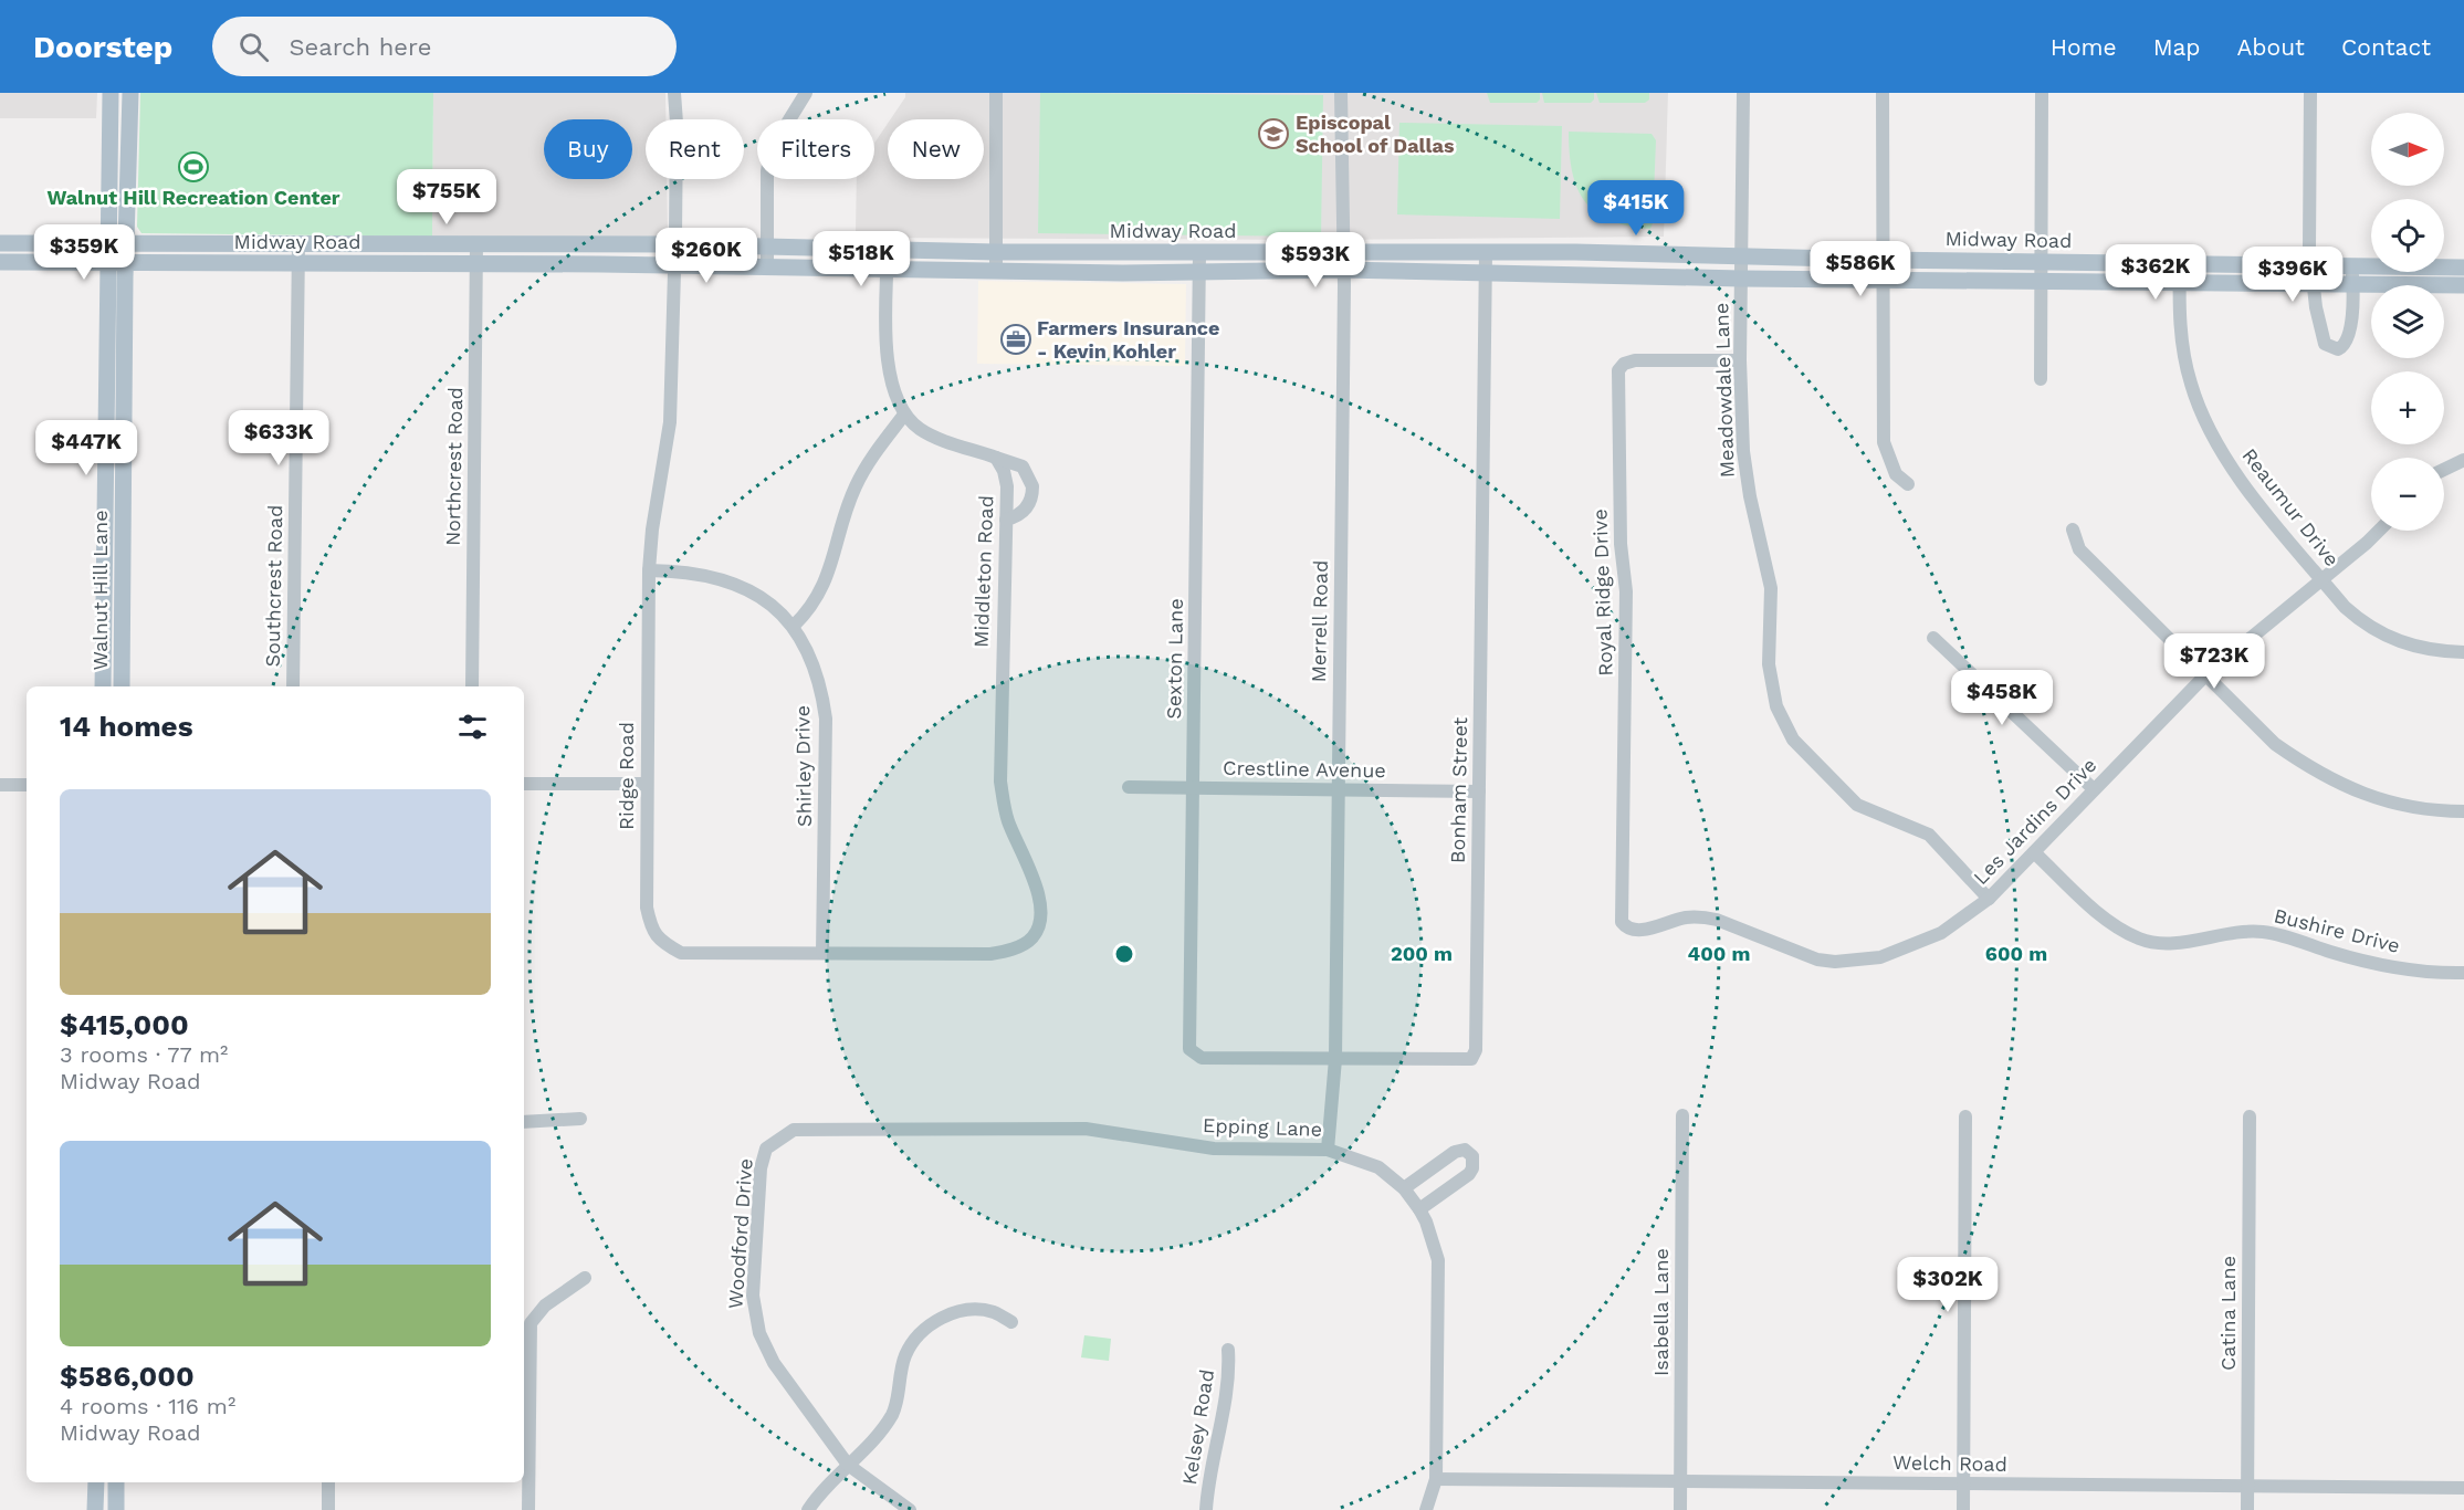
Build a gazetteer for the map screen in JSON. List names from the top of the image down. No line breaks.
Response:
{"streets":{"main road":["Midway Road","Walnut Hill Lane"],"street":["Meadowdale Lane","Northcrest Road","Reaumur Drive","Middleton Road","Southcrest Road","Royal Ridge Drive","Merrell Road","Sexton Lane","Shirley Drive","Crestline Avenue","Ridge Road","Bonham Street","Les Jardins Drive","Bushire Drive","Epping Lane","Woodford Drive","Isabella Lane","Catina Lane","Kelsey Road","Welch Road"]},"crossings":[["Midway Road","Meadowdale Lane"],["Midway Road","Northcrest Road"],["Midway Road","Reaumur Drive"],["Midway Road","Southcrest Road"],["Midway Road","Walnut Hill Lane"],["Midway Road","Merrell Road"],["Midway Road","Sexton Lane"],["Midway Road","Ridge Road"],["Midway Road","Bonham Street"],["Meadowdale Lane","Royal Ridge Drive"],["Meadowdale Lane","Les Jardins Drive"],["Reaumur Drive","Les Jardins Drive"],["Middleton Road","Ridge Road"],["Royal Ridge Drive","Les Jardins Drive"],["Merrell Road","Crestline Avenue"],["Merrell Road","Bonham Street"],["Merrell Road","Epping Lane"],["Sexton Lane","Crestline Avenue"],["Sexton Lane","Bonham Street"],["Shirley Drive","Ridge Road"],["Crestline Avenue","Bonham Street"],["Les Jardins Drive","Bushire Drive"],["Epping Lane","Woodford Drive"],["Epping Lane","Welch Road"],["Isabella Lane","Welch Road"],["Catina Lane","Welch Road"]],"places":{"school or university":["Episcopal School of Dallas"],"sports":["Walnut Hill Recreation Center"],"office":["Farmers Insurance - Kevin Kohler"]},"north":"right","page":{"header":"Doorstep","search":"Search here","nav":["Home","Map","About","Contact"],"map_buttons":["+","−"],"chip":["Buy","Rent","Filters","New"],"price":["$755K","$415K","$359K","$260K","$518K","$593K","$586K","$362K","$396K","$633K","$447K","$723K","$458K","$302K"],"heading":"14 homes","list":[{"name":"$415,000","note":"3 rooms · 77 m² · Midway Road"},{"name":"$586,000","note":"4 rooms · 116 m² · Midway Road"}]},"rings":["200 m","400 m","600 m"]}
